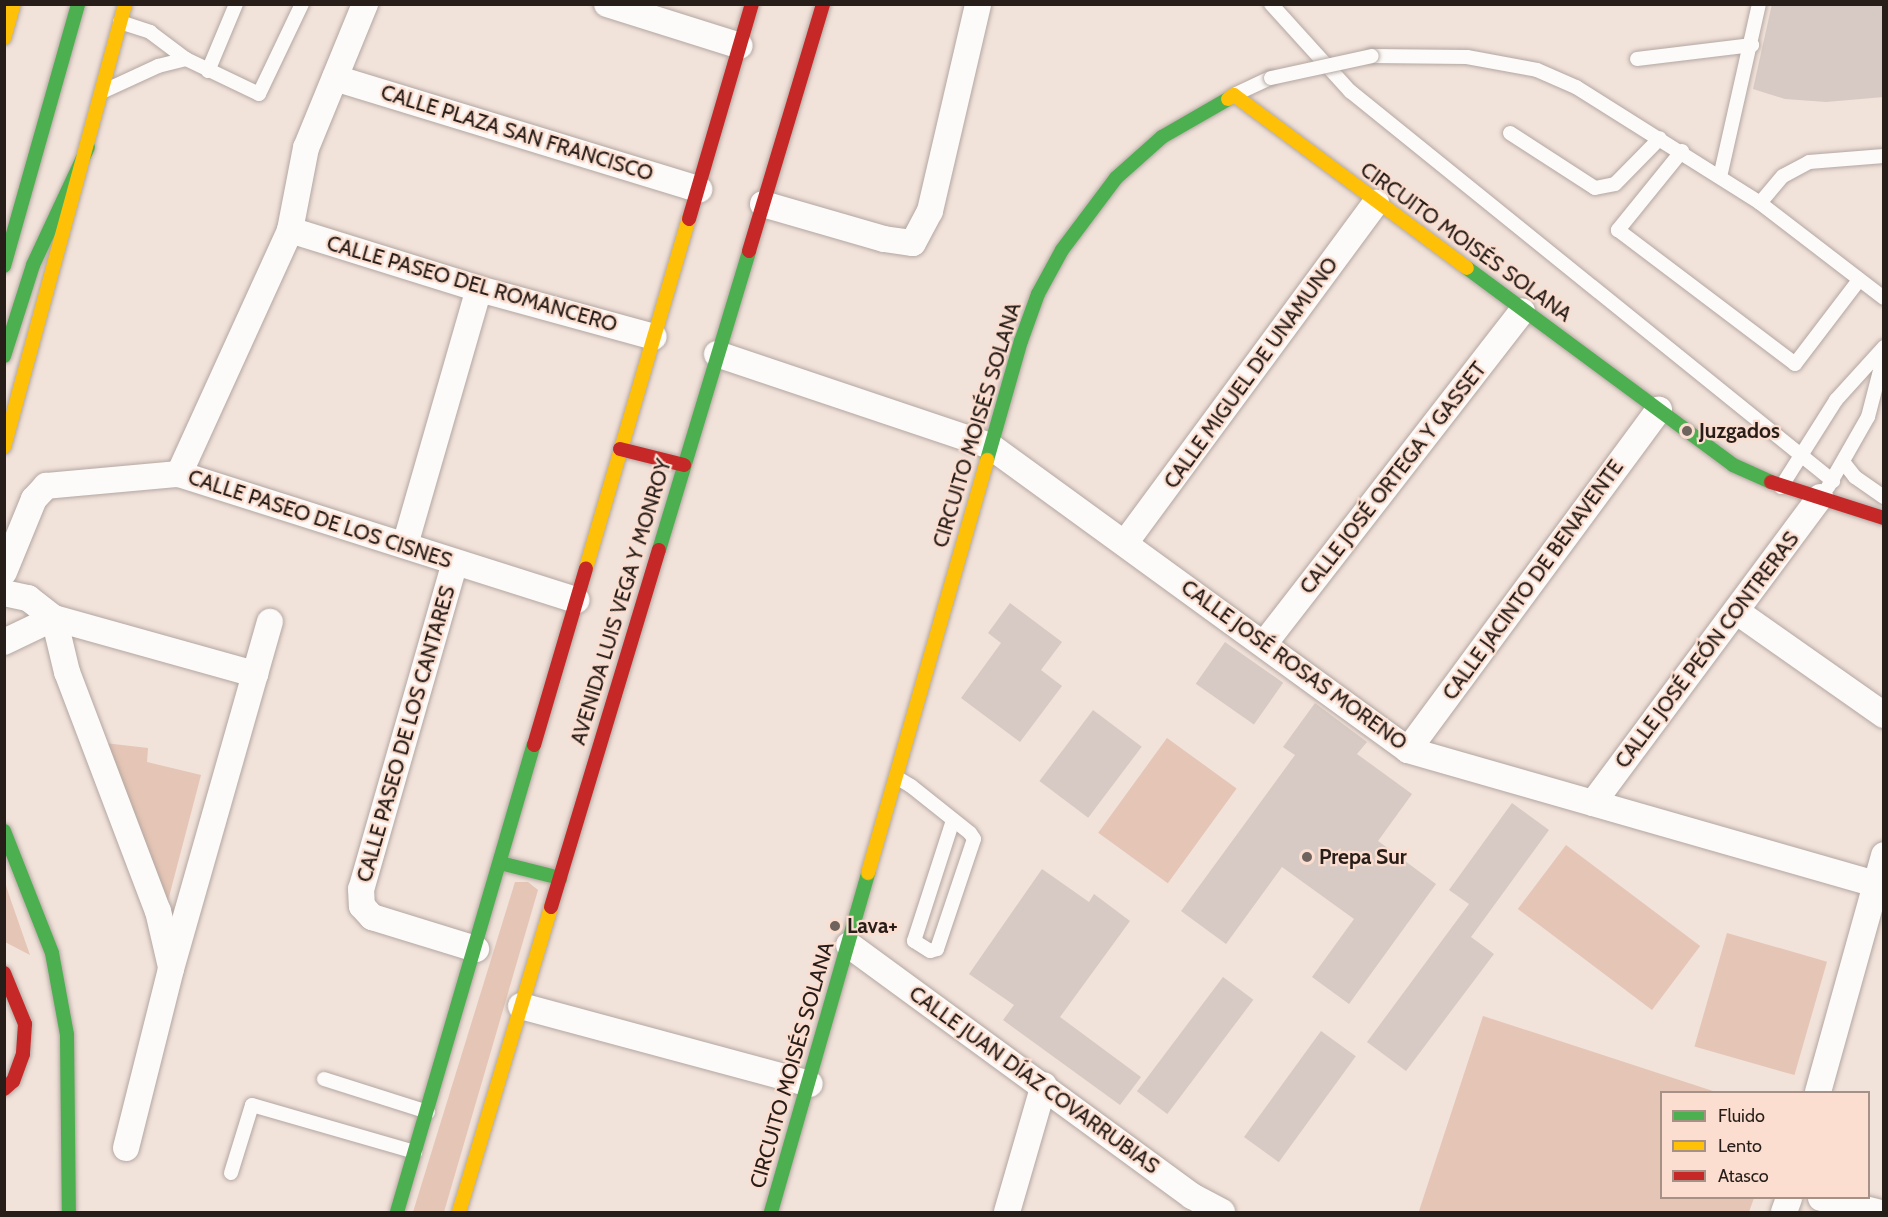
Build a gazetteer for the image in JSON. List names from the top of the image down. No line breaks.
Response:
{"streets":{"main road":["CIRCUITO MOISÉS SOLANA","AVENIDA LUIS VEGA Y MONROY"],"street":["CALLE PLAZA SAN FRANCISCO","CALLE PASEO DEL ROMANCERO","CALLE MIGUEL DE UNAMUNO","CALLE JOSÉ ORTEGA Y GASSET","CALLE PASEO DE LOS CISNES","CALLE JACINTO DE BENAVENTE","CALLE JOSÉ PEÓN CONTRERAS","CALLE JOSÉ ROSAS MORENO","CALLE PASEO DE LOS CANTARES","CALLE JUAN DÍAZ COVARRUBIAS"]},"crossings":[["CALLE PLAZA SAN FRANCISCO","AVENIDA LUIS VEGA Y MONROY"],["CIRCUITO MOISÉS SOLANA","CALLE MIGUEL DE UNAMUNO"],["CIRCUITO MOISÉS SOLANA","CALLE JOSÉ ORTEGA Y GASSET"],["CIRCUITO MOISÉS SOLANA","CALLE JACINTO DE BENAVENTE"],["CIRCUITO MOISÉS SOLANA","CALLE JOSÉ PEÓN CONTRERAS"],["CIRCUITO MOISÉS SOLANA","CALLE JOSÉ ROSAS MORENO"],["CIRCUITO MOISÉS SOLANA","CALLE JUAN DÍAZ COVARRUBIAS"],["CALLE PASEO DEL ROMANCERO","AVENIDA LUIS VEGA Y MONROY"],["CALLE MIGUEL DE UNAMUNO","CALLE JOSÉ ROSAS MORENO"],["CALLE JOSÉ ORTEGA Y GASSET","CALLE JOSÉ ROSAS MORENO"],["CALLE PASEO DE LOS CISNES","AVENIDA LUIS VEGA Y MONROY"],["CALLE PASEO DE LOS CISNES","CALLE PASEO DE LOS CANTARES"],["CALLE JACINTO DE BENAVENTE","CALLE JOSÉ ROSAS MORENO"],["AVENIDA LUIS VEGA Y MONROY","CALLE JOSÉ ROSAS MORENO"],["AVENIDA LUIS VEGA Y MONROY","CALLE PASEO DE LOS CANTARES"],["CALLE JOSÉ PEÓN CONTRERAS","CALLE JOSÉ ROSAS MORENO"]],"places":["Juzgados","Prepa Sur","Lava+"],"legend":["Fluido","Lento","Atasco"]}
